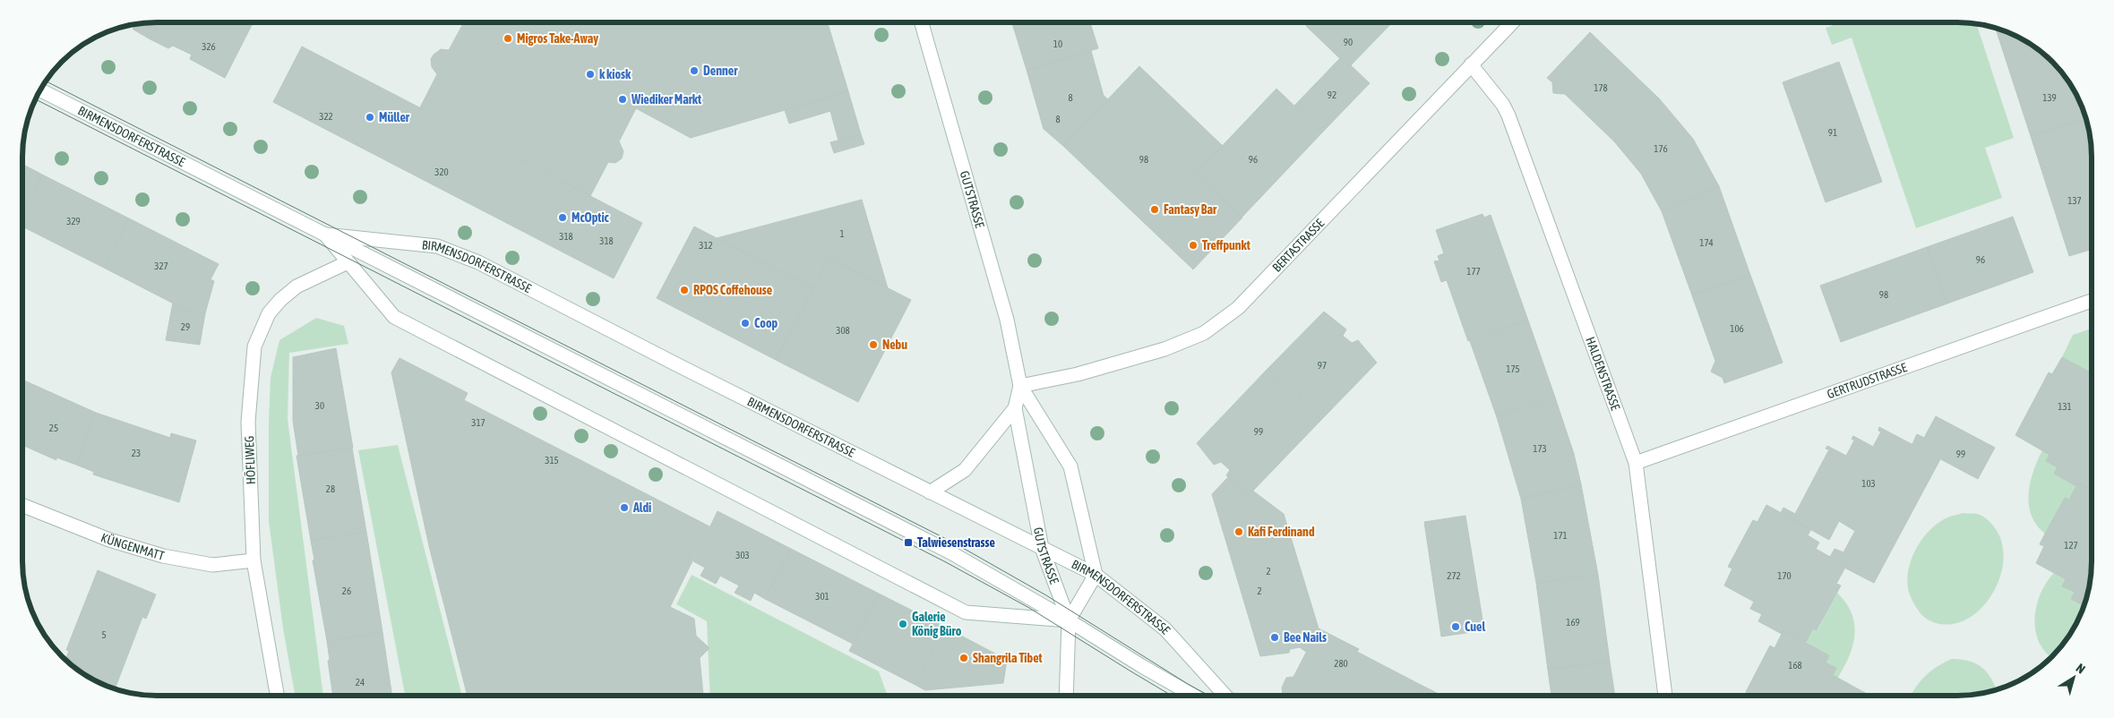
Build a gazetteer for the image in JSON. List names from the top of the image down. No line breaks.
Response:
{"streets":{"main road":["BIRMENSDORFERSTRASSE","GUTSTRASSE","BERTASTRASSE","HALDENSTRASSE","GERTRUDSTRASSE","HÖFLIWEG","KÜNGENMATT"]},"crossings":[["BIRMENSDORFERSTRASSE","GUTSTRASSE"],["BIRMENSDORFERSTRASSE","HÖFLIWEG"],["GUTSTRASSE","BERTASTRASSE"],["BERTASTRASSE","HALDENSTRASSE"],["HALDENSTRASSE","GERTRUDSTRASSE"],["HÖFLIWEG","KÜNGENMATT"]],"places":{"other":["Migros Take-Away","Denner","k kiosk","Wiediker Markt","Müller","Fantasy Bar","McOptic","Treffpunkt","RPOS Coffehouse","Coop","Nebu","Aldi","Kafi Ferdinand","Galerie König Büro","Cuel","Bee Nails","Shangrila Tibet"],"transit":["Talwiesenstrasse"]},"house_numbers":["90","10","326","178","92","8","139","322","8","91","176","98","96","320","137","329","1","318","318","174","312","96","327","177","98","29","106","308","97","175","30","131","317","25","99","173","23","99","315","103","28","171","127","303","2","272","170","26","2","301","169","5","280","168","24"],"north":"top right"}
